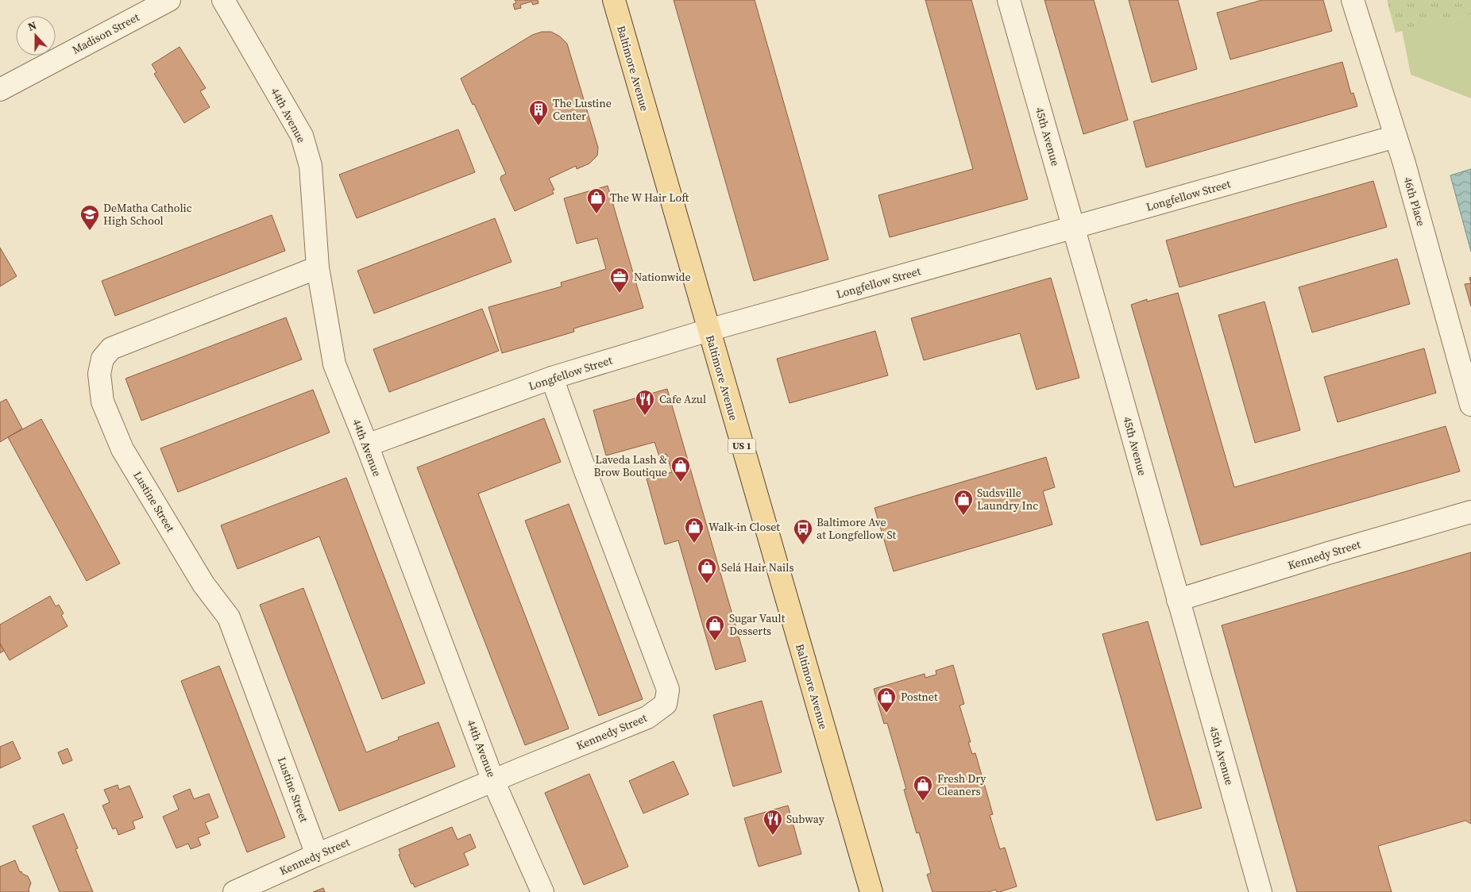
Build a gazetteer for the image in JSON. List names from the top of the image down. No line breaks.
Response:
{"streets":{"main road":["Baltimore Avenue","US 1"],"street":["Madison Street","44th Avenue","45th Avenue","Longfellow Street","46th Place","Lustine Street","Kennedy Street"]},"crossings":[["Baltimore Avenue","Longfellow Street"],["44th Avenue","Longfellow Street"],["44th Avenue","Lustine Street"],["44th Avenue","Kennedy Street"],["45th Avenue","Longfellow Street"],["45th Avenue","Kennedy Street"],["Longfellow Street","46th Place"],["Longfellow Street","Kennedy Street"],["Lustine Street","Kennedy Street"]],"places":{"building":["The Lustine Center"],"shop":["The W Hair Loft","Laveda Lash & Brow Boutique","Sudsville Laundry Inc","Walk-in Closet","Selá Hair Nails","Sugar Vault Desserts","Postnet","Fresh Dry Cleaners"],"school or university":["DeMatha Catholic High School"],"office":["Nationwide"],"restaurant":["Cafe Azul","Subway"],"bus stop":["Baltimore Ave at Longfellow St"]},"north":"top"}
